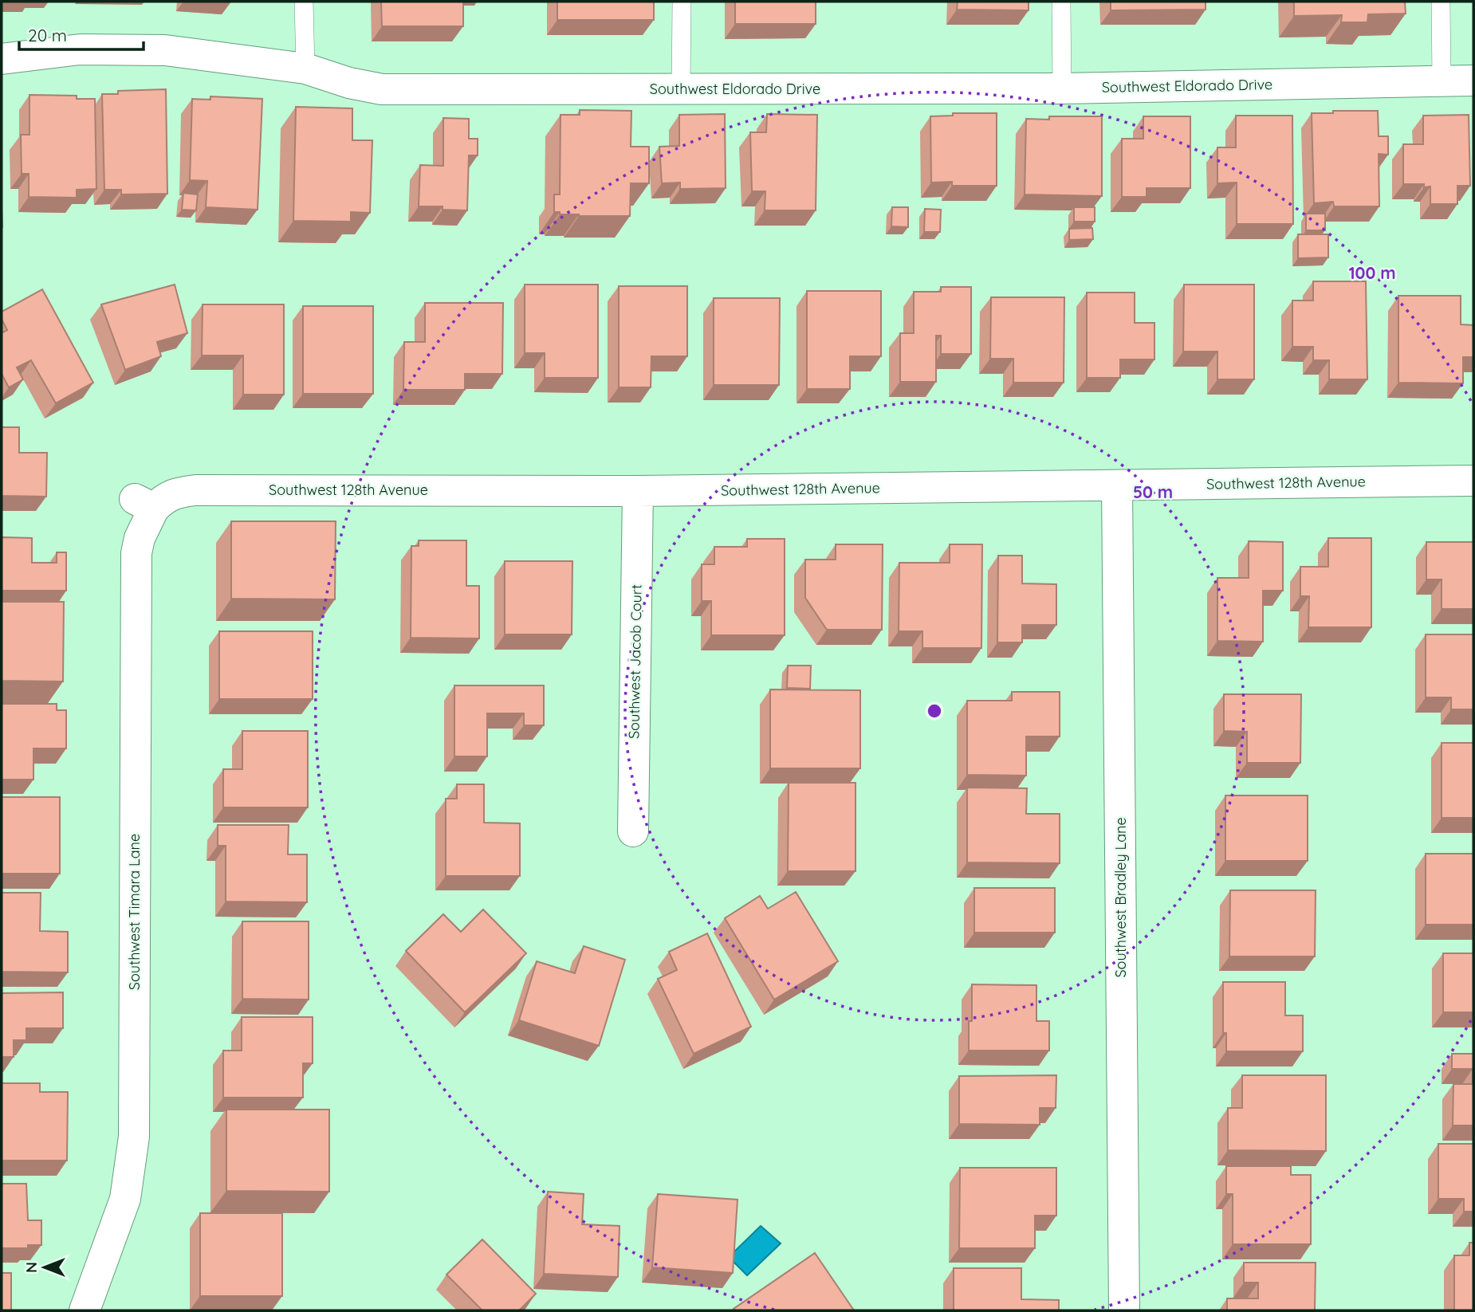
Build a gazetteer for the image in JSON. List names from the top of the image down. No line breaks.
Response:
{"streets":{"street":["Southwest Eldorado Drive","Southwest 128th Avenue","Southwest Jacob Court","Southwest Bradley Lane","Southwest Timara Lane"]},"crossings":[["Southwest 128th Avenue","Southwest Jacob Court"],["Southwest 128th Avenue","Southwest Bradley Lane"],["Southwest 128th Avenue","Southwest Timara Lane"]],"scale_bar":"20 m","north":"left","rings":["100 m","50 m"]}
